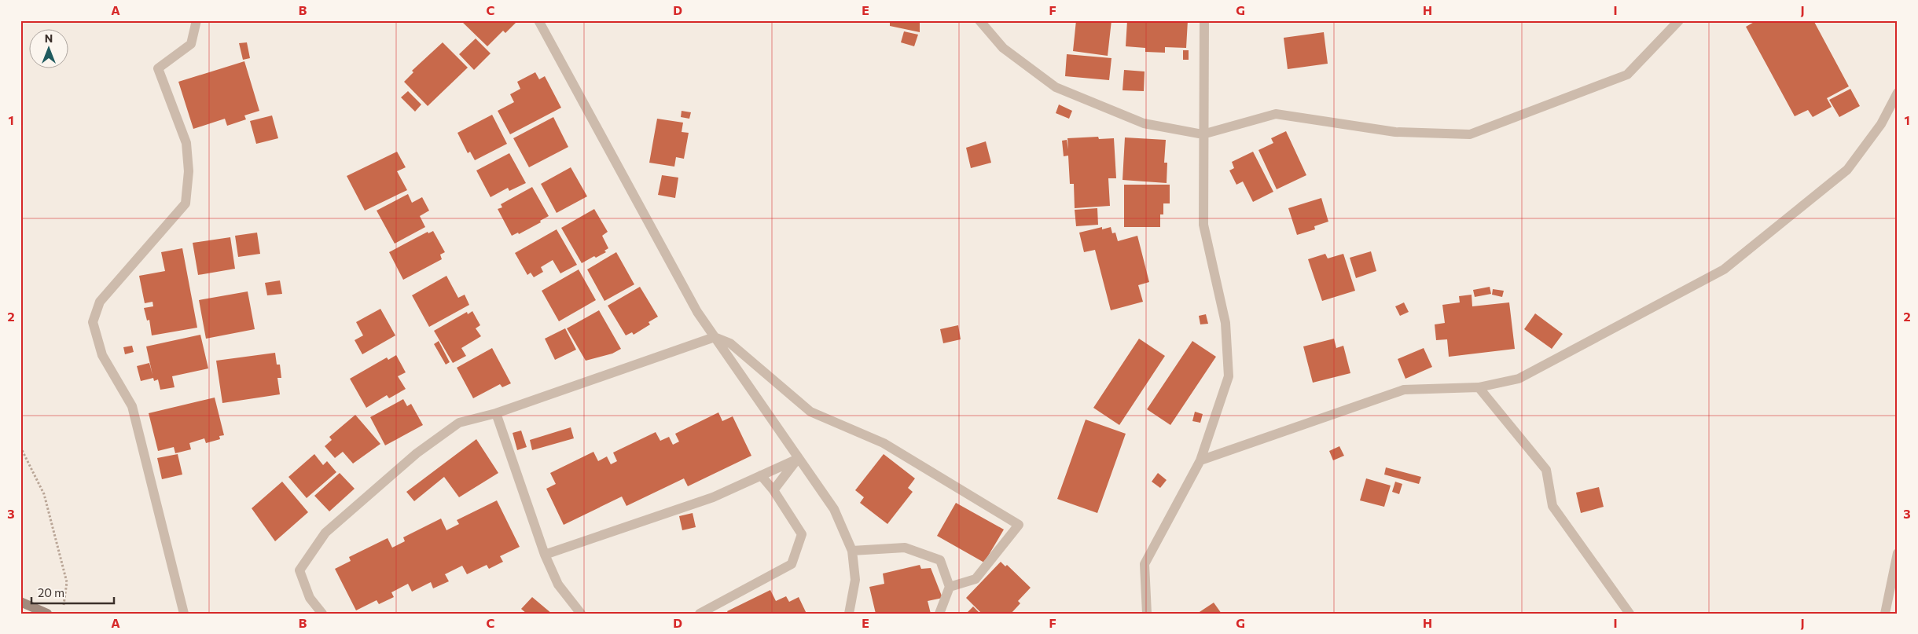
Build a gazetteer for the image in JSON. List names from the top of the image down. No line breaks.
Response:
{"scale_bar":"20 m","north":"top","grid":{"columns":["A","B","C","D","E","F","G","H","I","J"],"rows":["1","2","3"]}}
